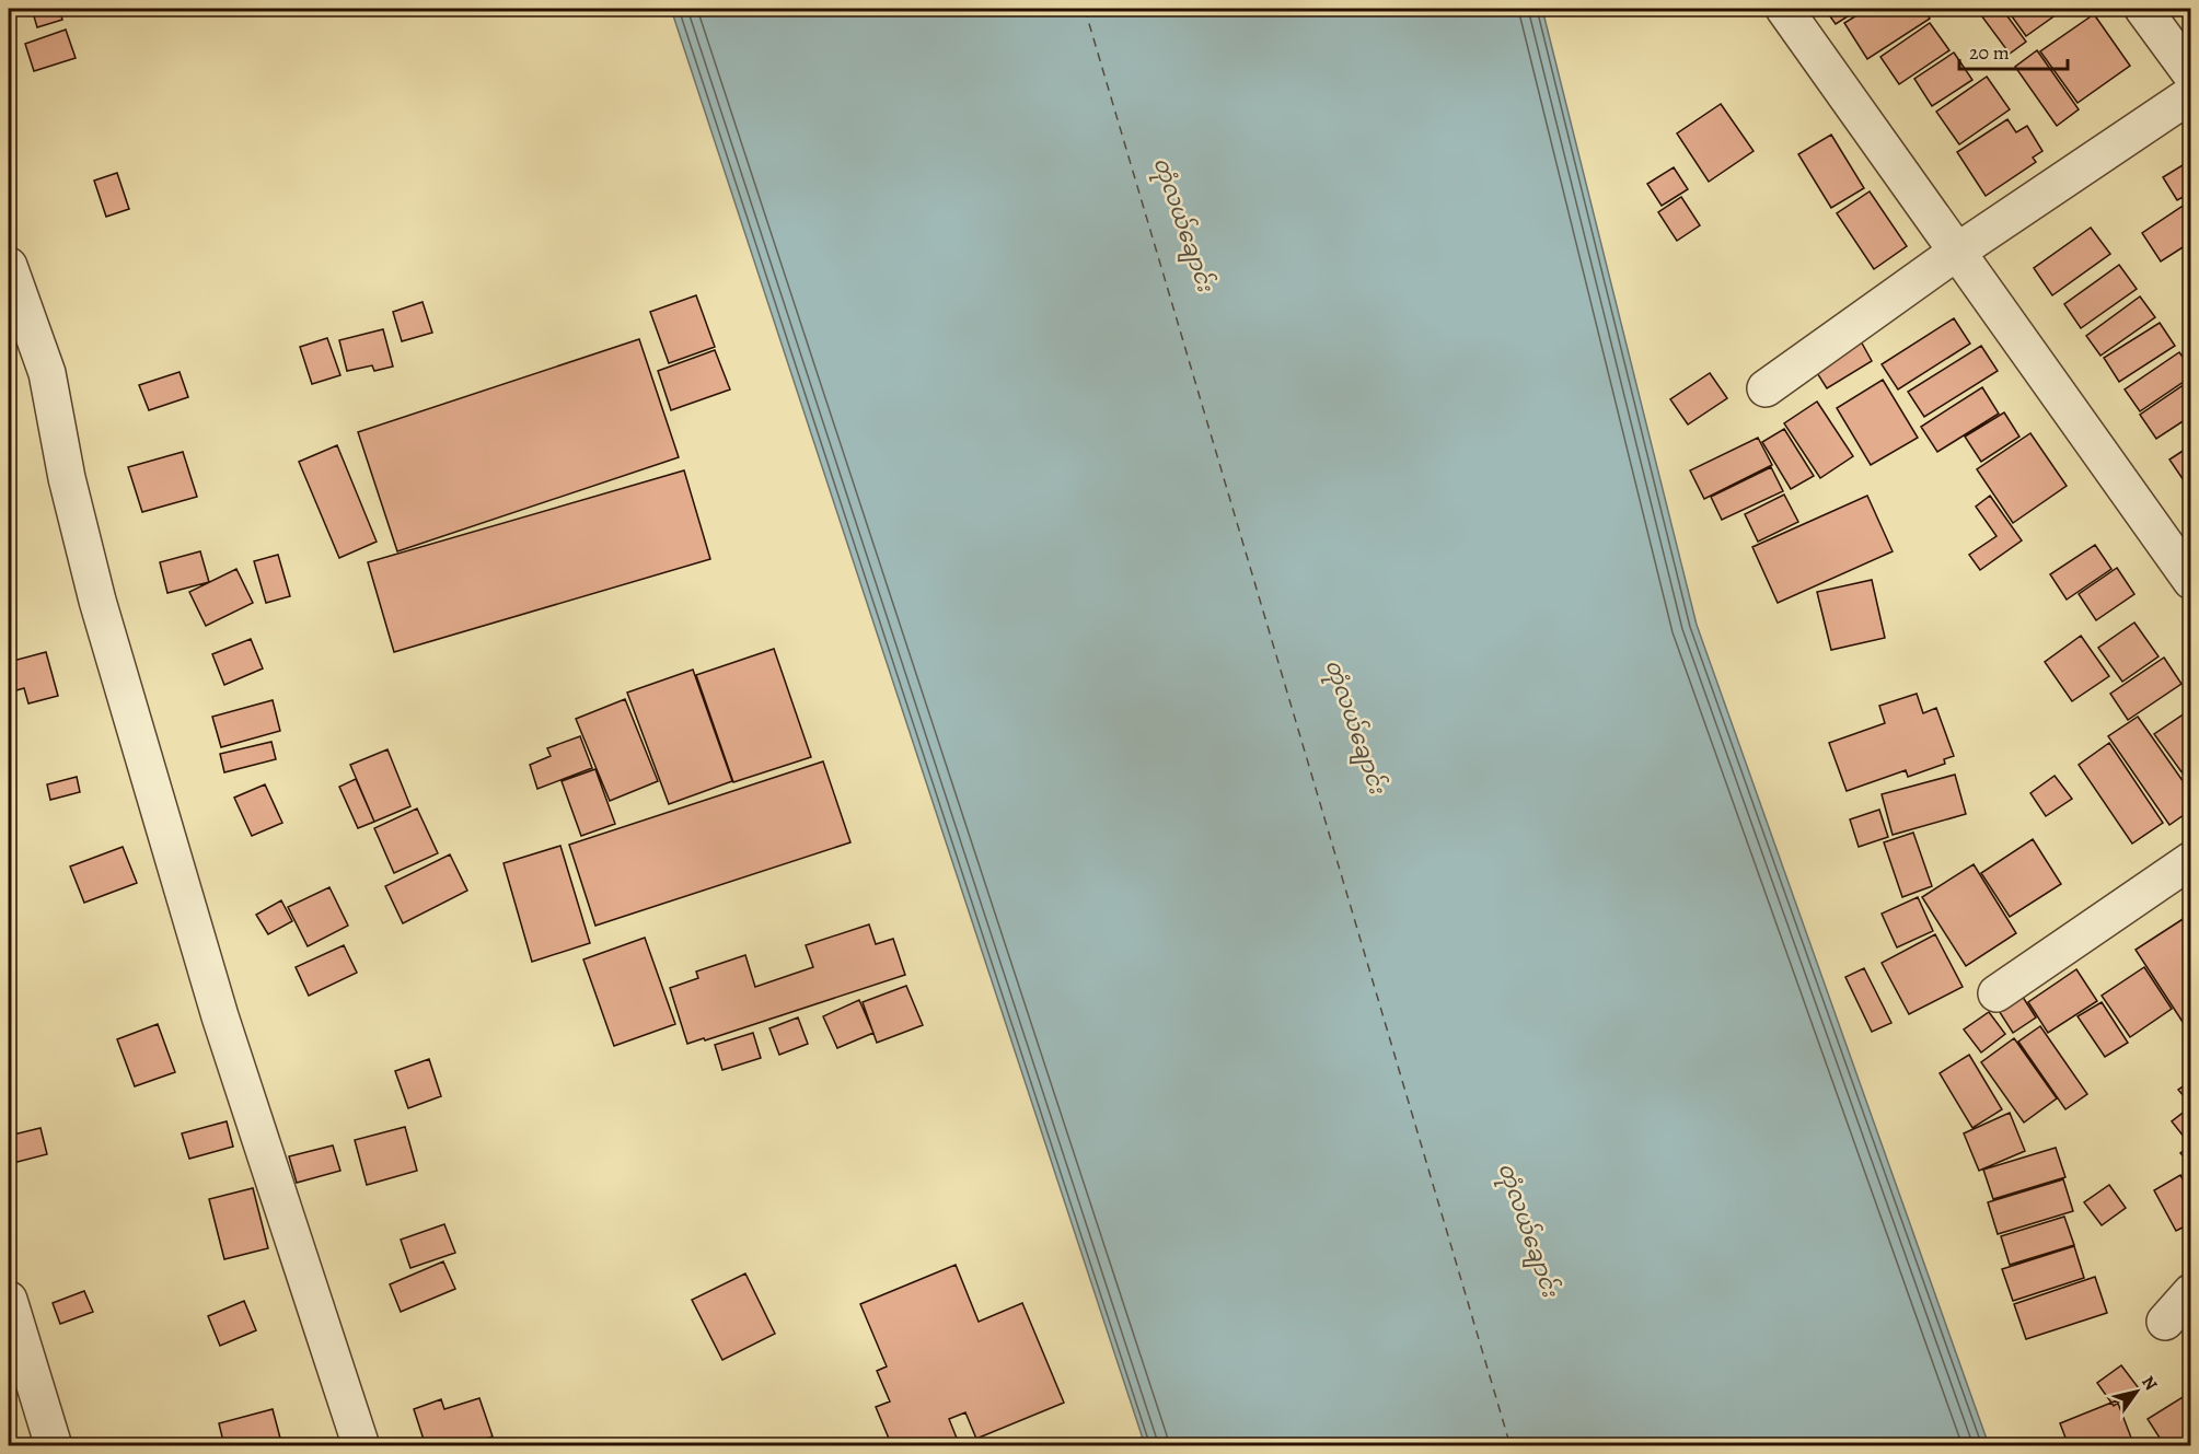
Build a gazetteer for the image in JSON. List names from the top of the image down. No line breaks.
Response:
{"water":["တုံလယ်ချောင်း"],"scale_bar":"20 m","north":"top right"}
